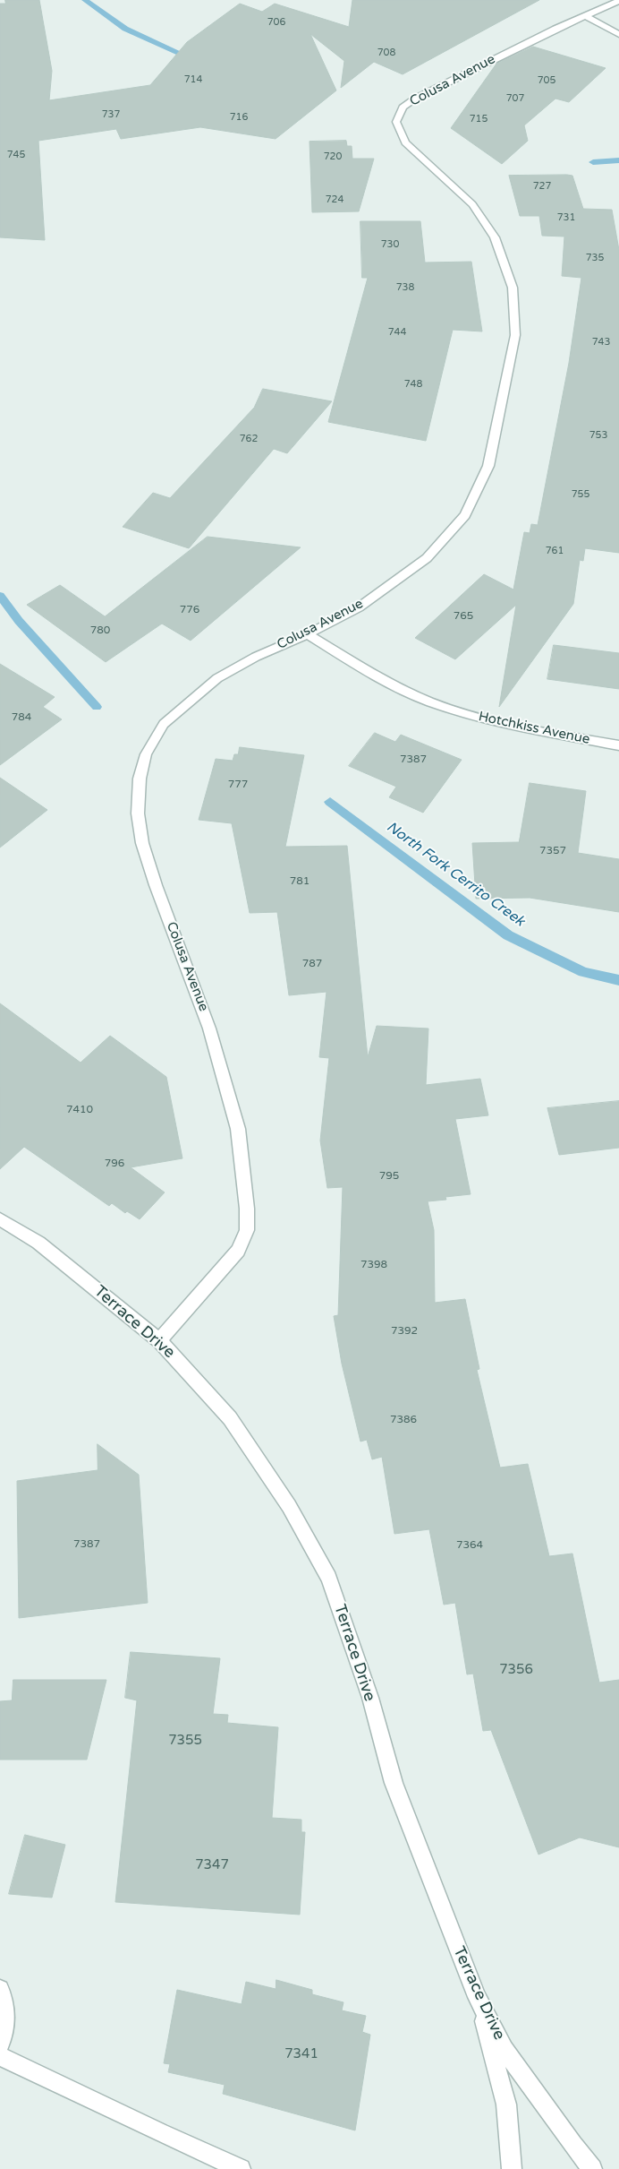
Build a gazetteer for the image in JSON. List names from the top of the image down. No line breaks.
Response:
{"streets":{"street":["Colusa Avenue","Hotchkiss Avenue","Terrace Drive"]},"crossings":[["Colusa Avenue","Hotchkiss Avenue"],["Colusa Avenue","Terrace Drive"]],"water":["North Fork Cerrito Creek"],"house_numbers":["706","708","714","705","707","737","716","715","745","720","727","724","731","730","735","738","744","743","748","753","762","755","761","776","765","780","784","7387","777","7357","781","787","7410","796","795","7398","7392","7386","7387","7364","7356","7355","7347","7341"]}
